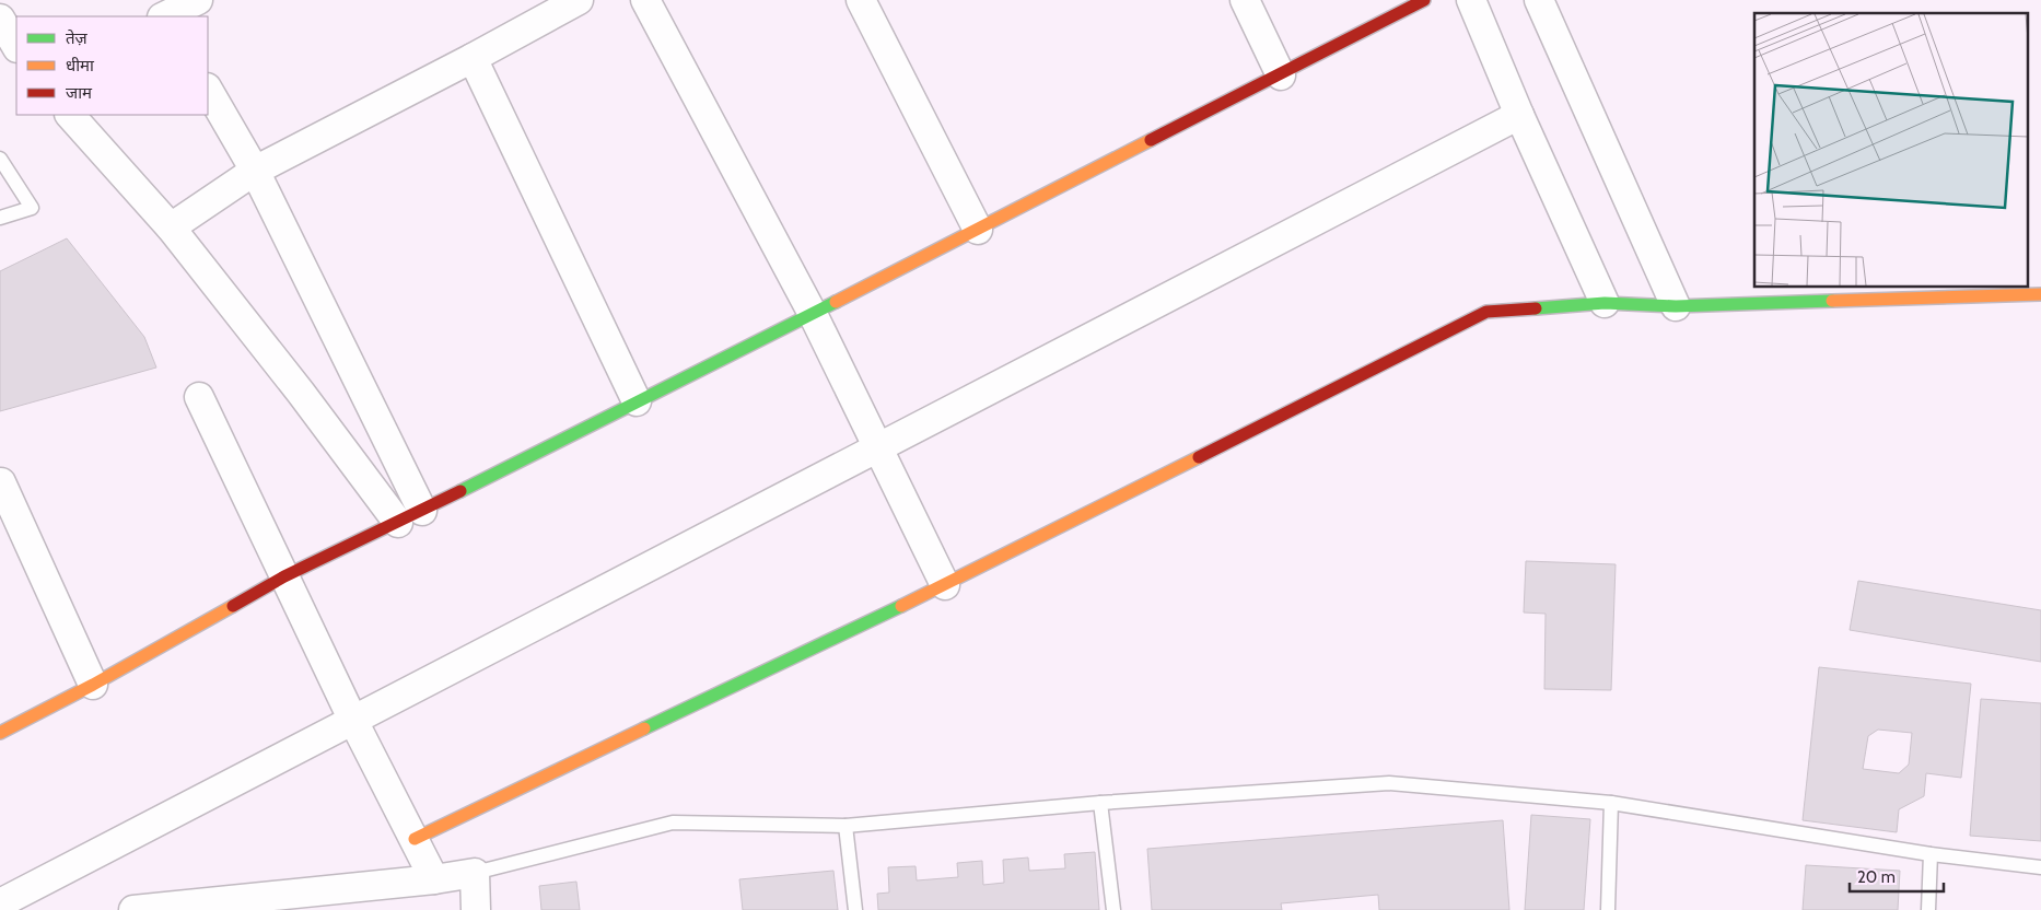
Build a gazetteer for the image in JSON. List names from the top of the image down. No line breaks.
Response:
{"legend":["तेज़","धीमा","जाम"],"scale_bar":"20 m"}
